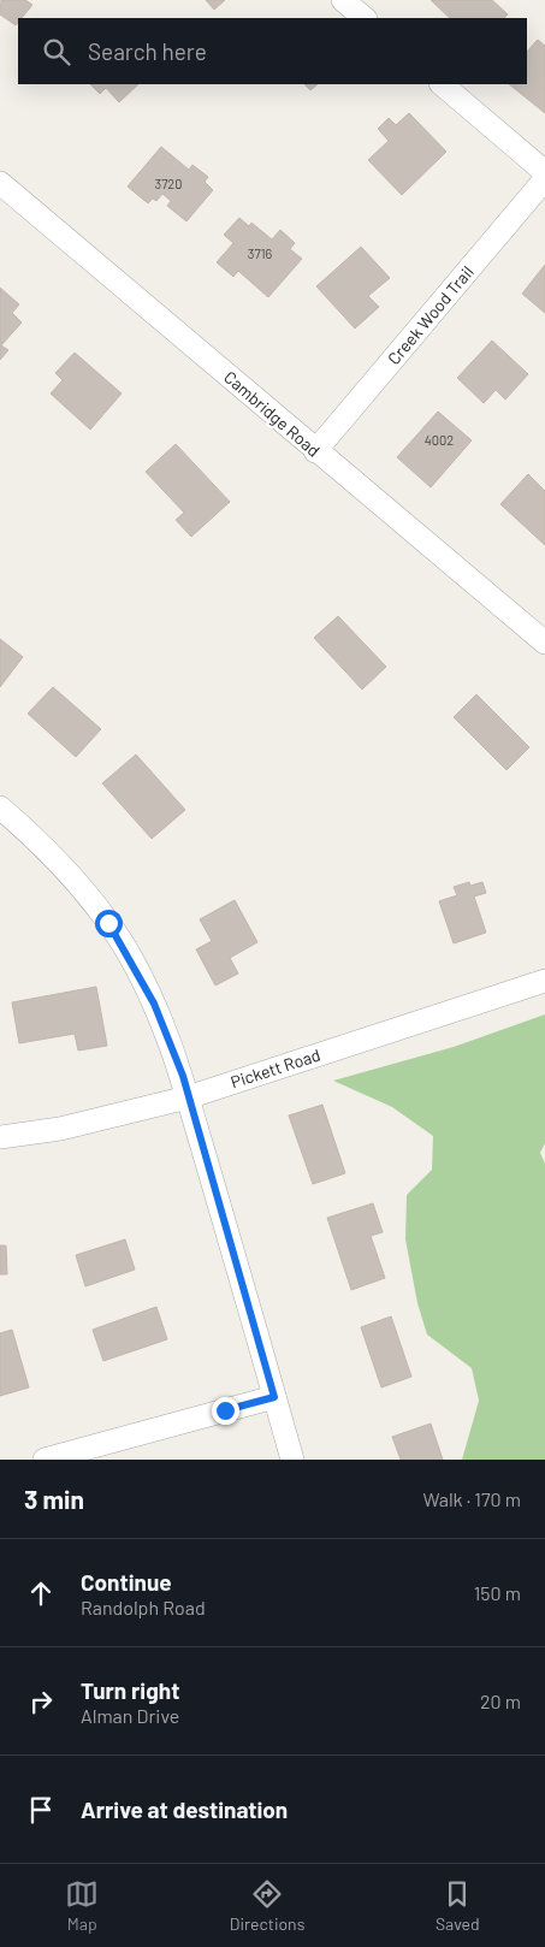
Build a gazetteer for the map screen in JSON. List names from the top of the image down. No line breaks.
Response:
{"streets":{"street":["Creek Wood Trail","Cambridge Road","Pickett Road"]},"crossings":[["Creek Wood Trail","Cambridge Road"]],"house_numbers":["3720","3716","4002"],"page":{"search":"Search here","heading":["3 min","Walk · 170 m"],"list":[["Continue","Randolph Road","150 m"],["Turn right","Alman Drive","20 m"],"Arrive at destination"],"nav":["Map","Directions","Saved"]}}
